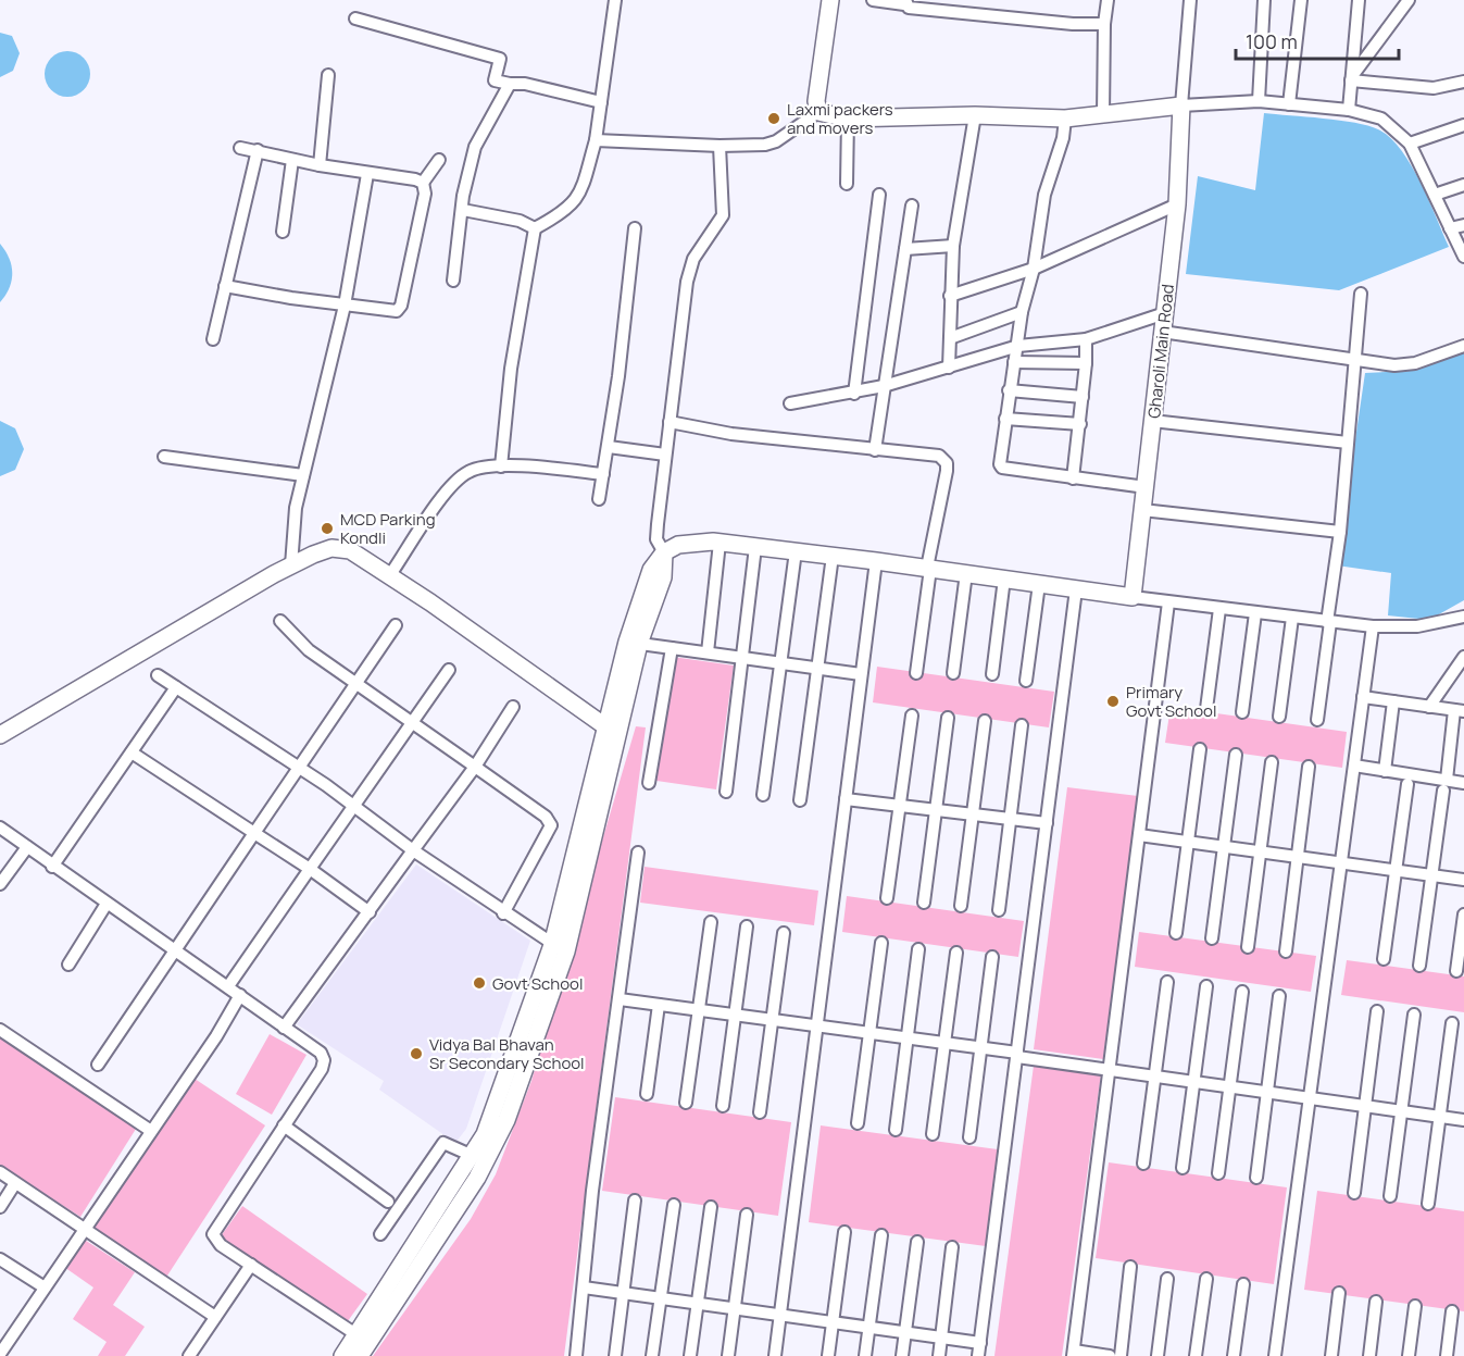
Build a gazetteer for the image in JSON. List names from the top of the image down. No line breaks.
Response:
{"streets":{"street":["Gharoli Main Road"]},"places":["Laxmi packers and movers","MCD Parking Kondli","Primary Govt School","Govt School","Vidya Bal Bhavan Sr Secondary School"],"scale_bar":"100 m"}
